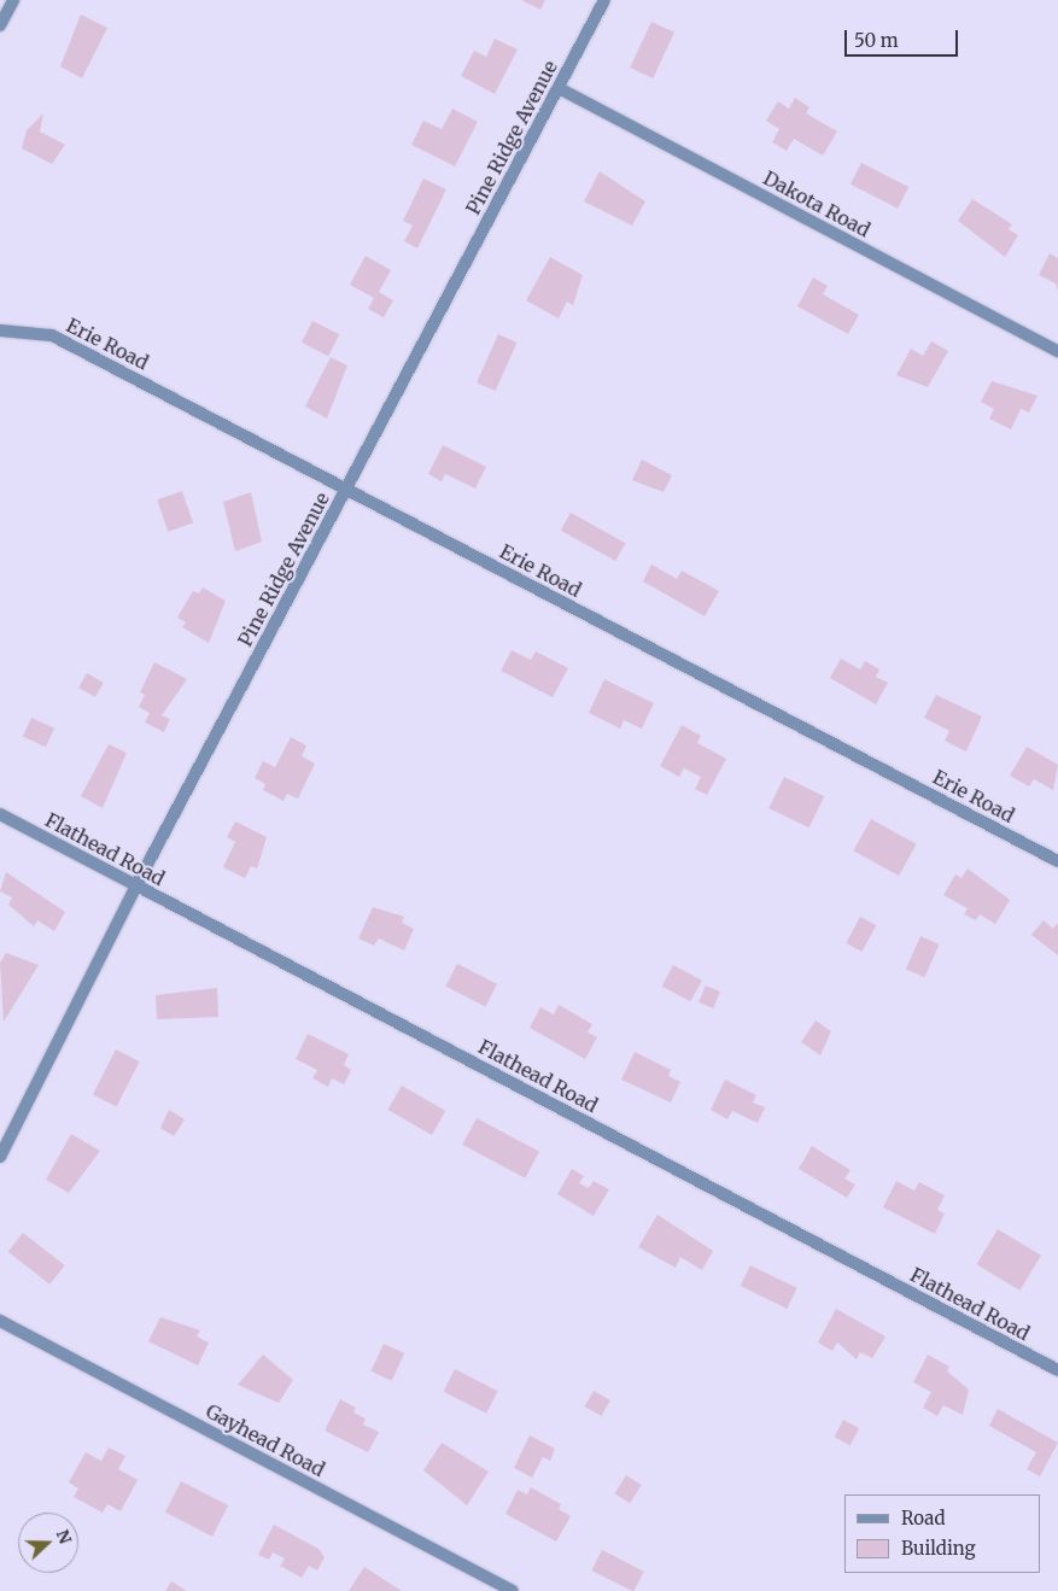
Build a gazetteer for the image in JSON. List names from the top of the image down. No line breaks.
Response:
{"streets":{"street":["Pine Ridge Avenue","Dakota Road","Erie Road","Flathead Road","Gayhead Road"]},"crossings":[["Pine Ridge Avenue","Dakota Road"],["Pine Ridge Avenue","Erie Road"],["Pine Ridge Avenue","Flathead Road"]],"legend":["Road","Building"],"scale_bar":"50 m","north":"right"}
